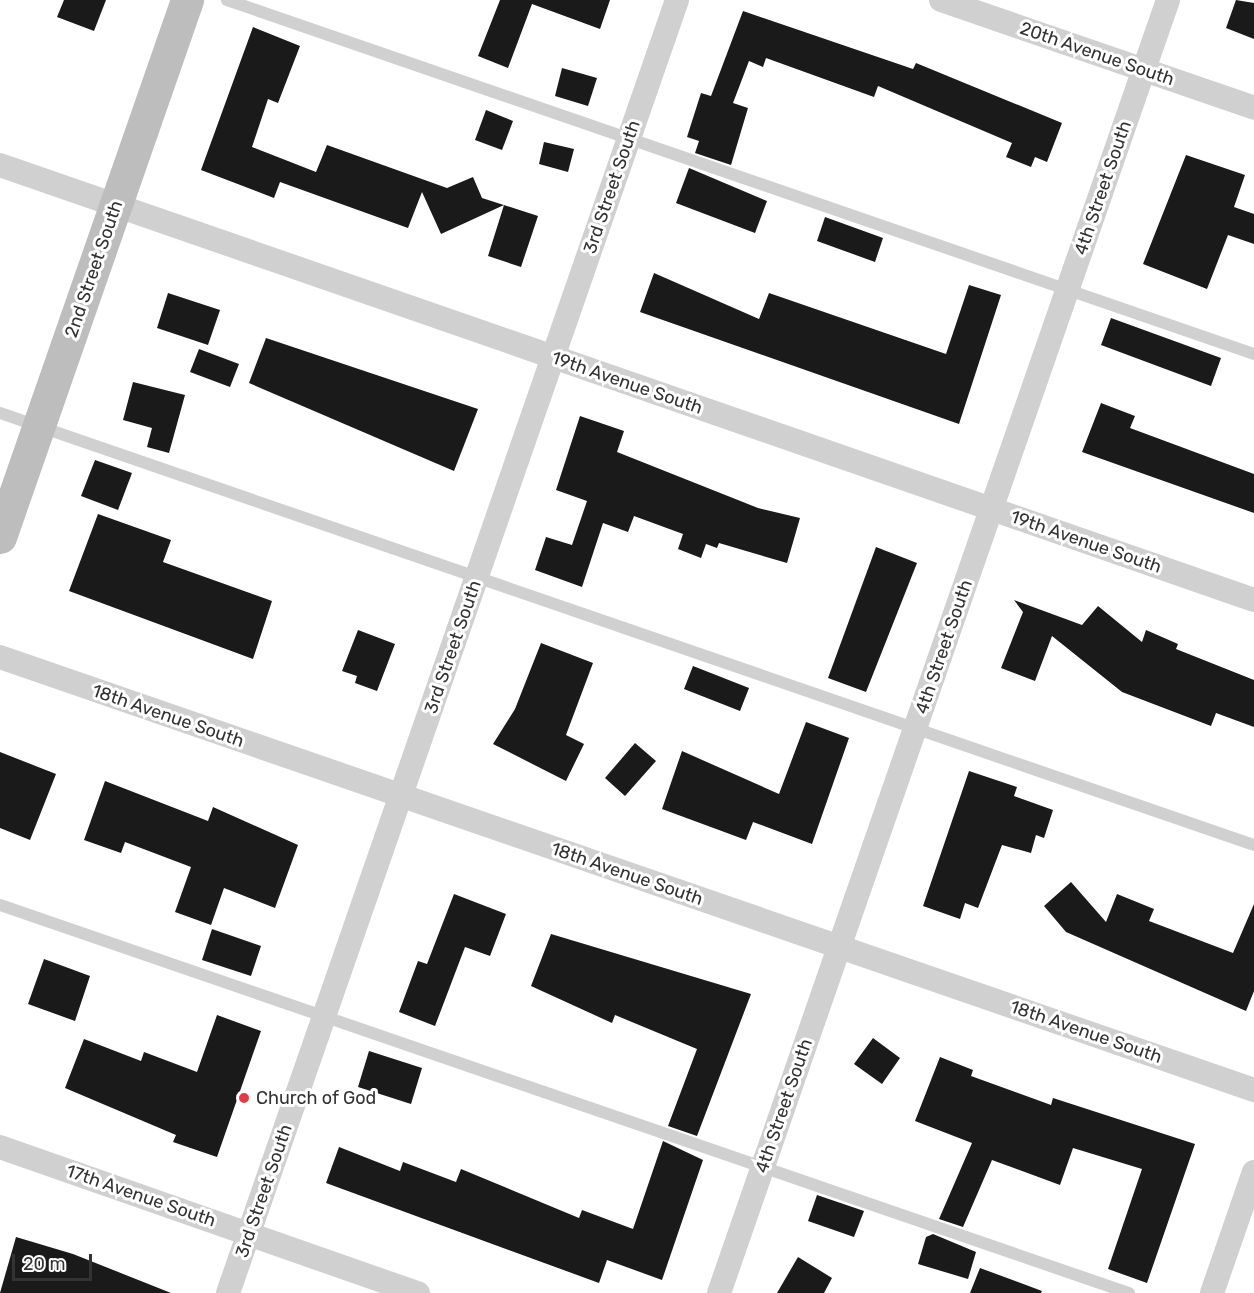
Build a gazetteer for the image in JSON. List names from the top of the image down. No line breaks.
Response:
{"streets":{"street":["20th Avenue South","3rd Street South","4th Street South","2nd Street South","19th Avenue South","18th Avenue South","17th Avenue South"]},"crossings":[["20th Avenue South","4th Street South"],["3rd Street South","19th Avenue South"],["3rd Street South","18th Avenue South"],["3rd Street South","17th Avenue South"],["4th Street South","19th Avenue South"],["4th Street South","18th Avenue South"],["2nd Street South","19th Avenue South"]],"places":["Church of God"],"scale_bar":"20 m"}
